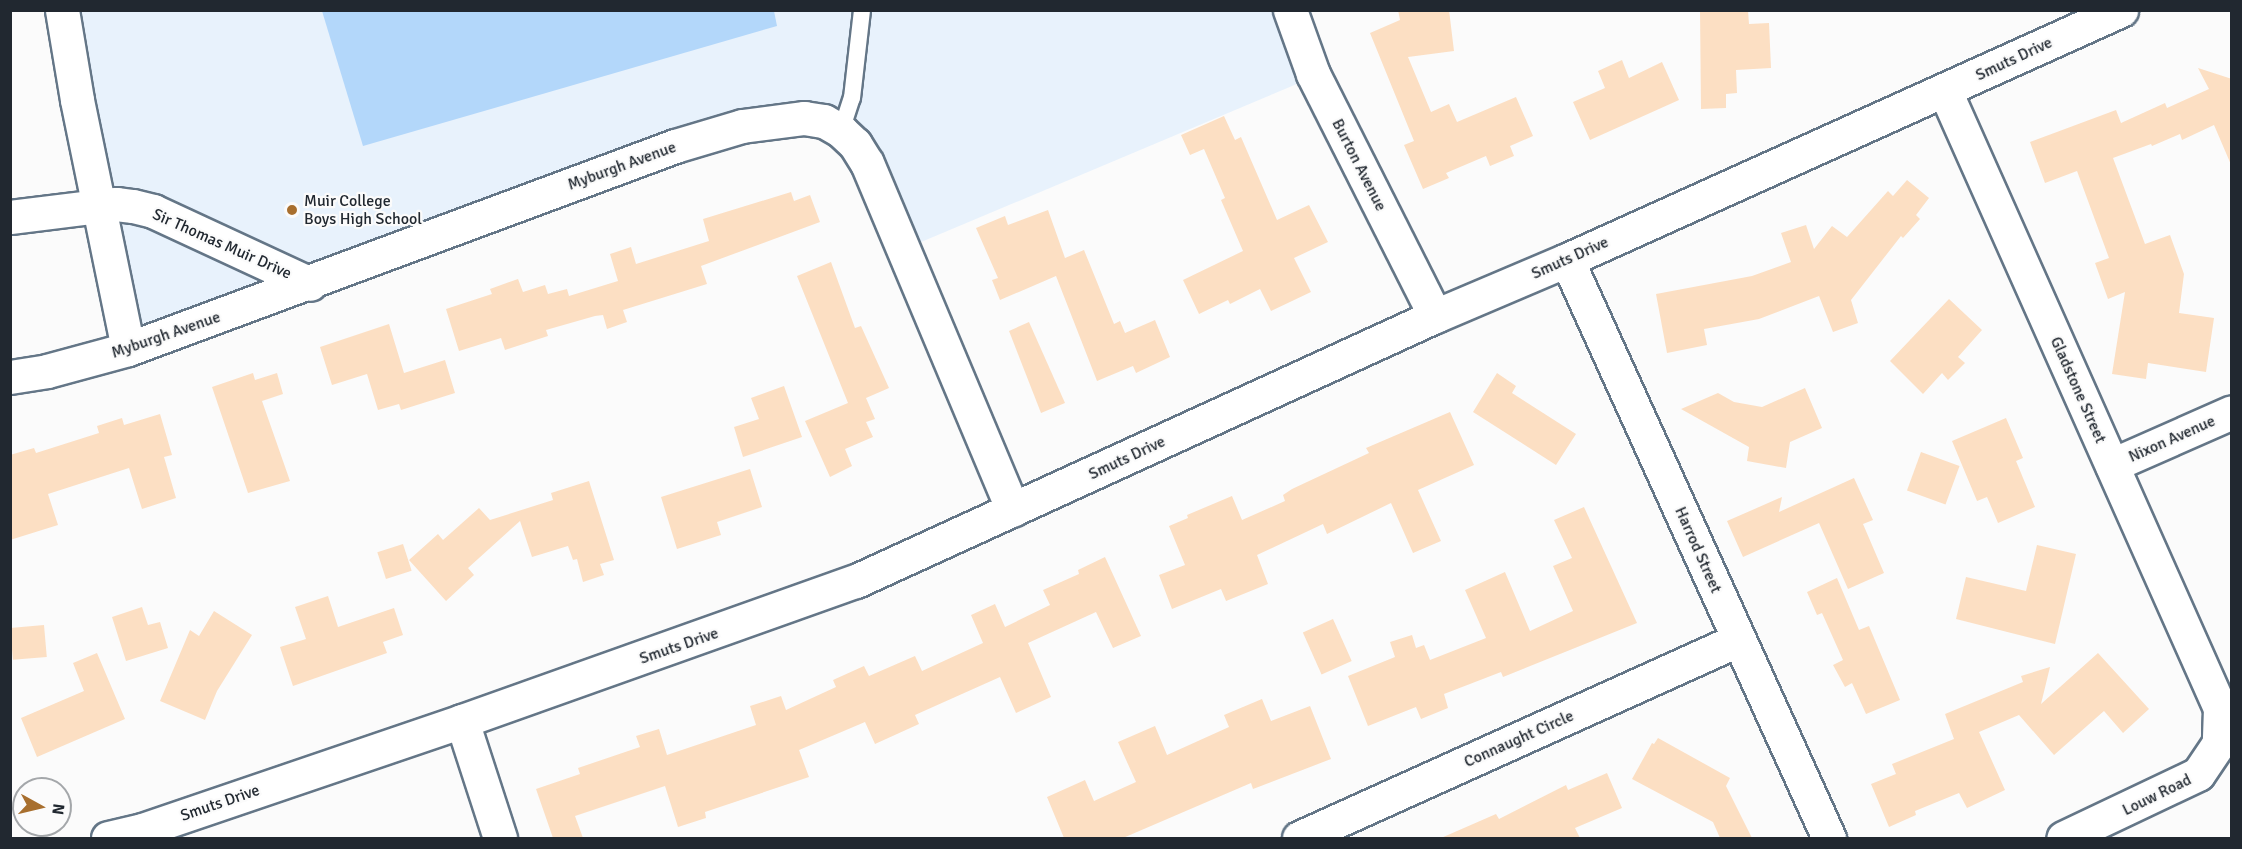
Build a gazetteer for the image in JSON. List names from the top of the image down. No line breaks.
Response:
{"streets":{"street":["Smuts Drive","Burton Avenue","Myburgh Avenue","Sir Thomas Muir Drive","Gladstone Street","Nixon Avenue","Harrod Street","Connaught Circle","Louw Road"]},"crossings":[["Smuts Drive","Burton Avenue"],["Smuts Drive","Myburgh Avenue"],["Smuts Drive","Gladstone Street"],["Smuts Drive","Harrod Street"],["Myburgh Avenue","Sir Thomas Muir Drive"],["Gladstone Street","Nixon Avenue"],["Gladstone Street","Louw Road"],["Harrod Street","Connaught Circle"]],"places":["Muir College Boys High School"],"north":"right"}
